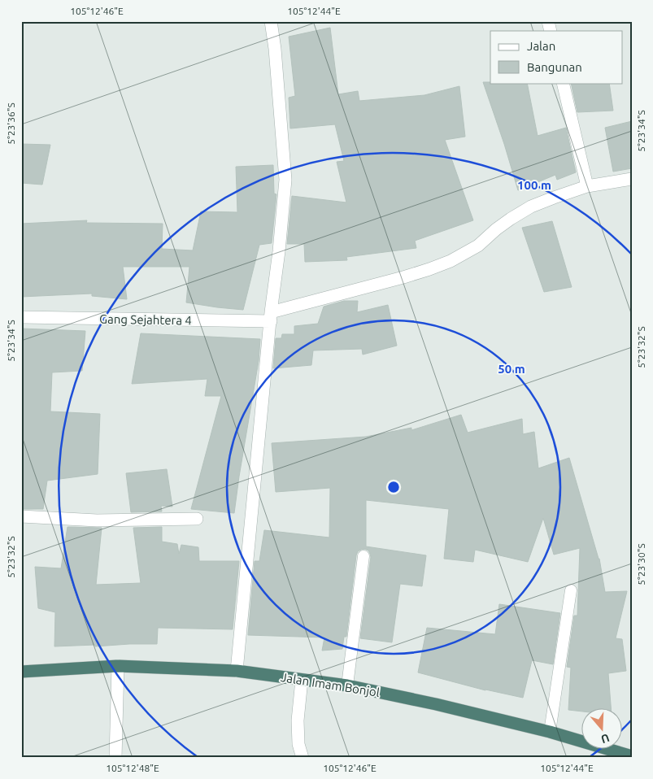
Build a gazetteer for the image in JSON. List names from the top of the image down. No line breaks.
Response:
{"streets":{"highway":["Jalan Imam Bonjol"],"street":["Gang Sejahtera 4"]},"legend":["Jalan","Bangunan"],"north":"bottom","coordinates":["105°12'46\"E","105°12'44\"E","5°23'36\"S","5°23'34\"S","5°23'32\"S","5°23'30\"S","105°12'48\"E"],"rings":["100 m","50 m"]}
